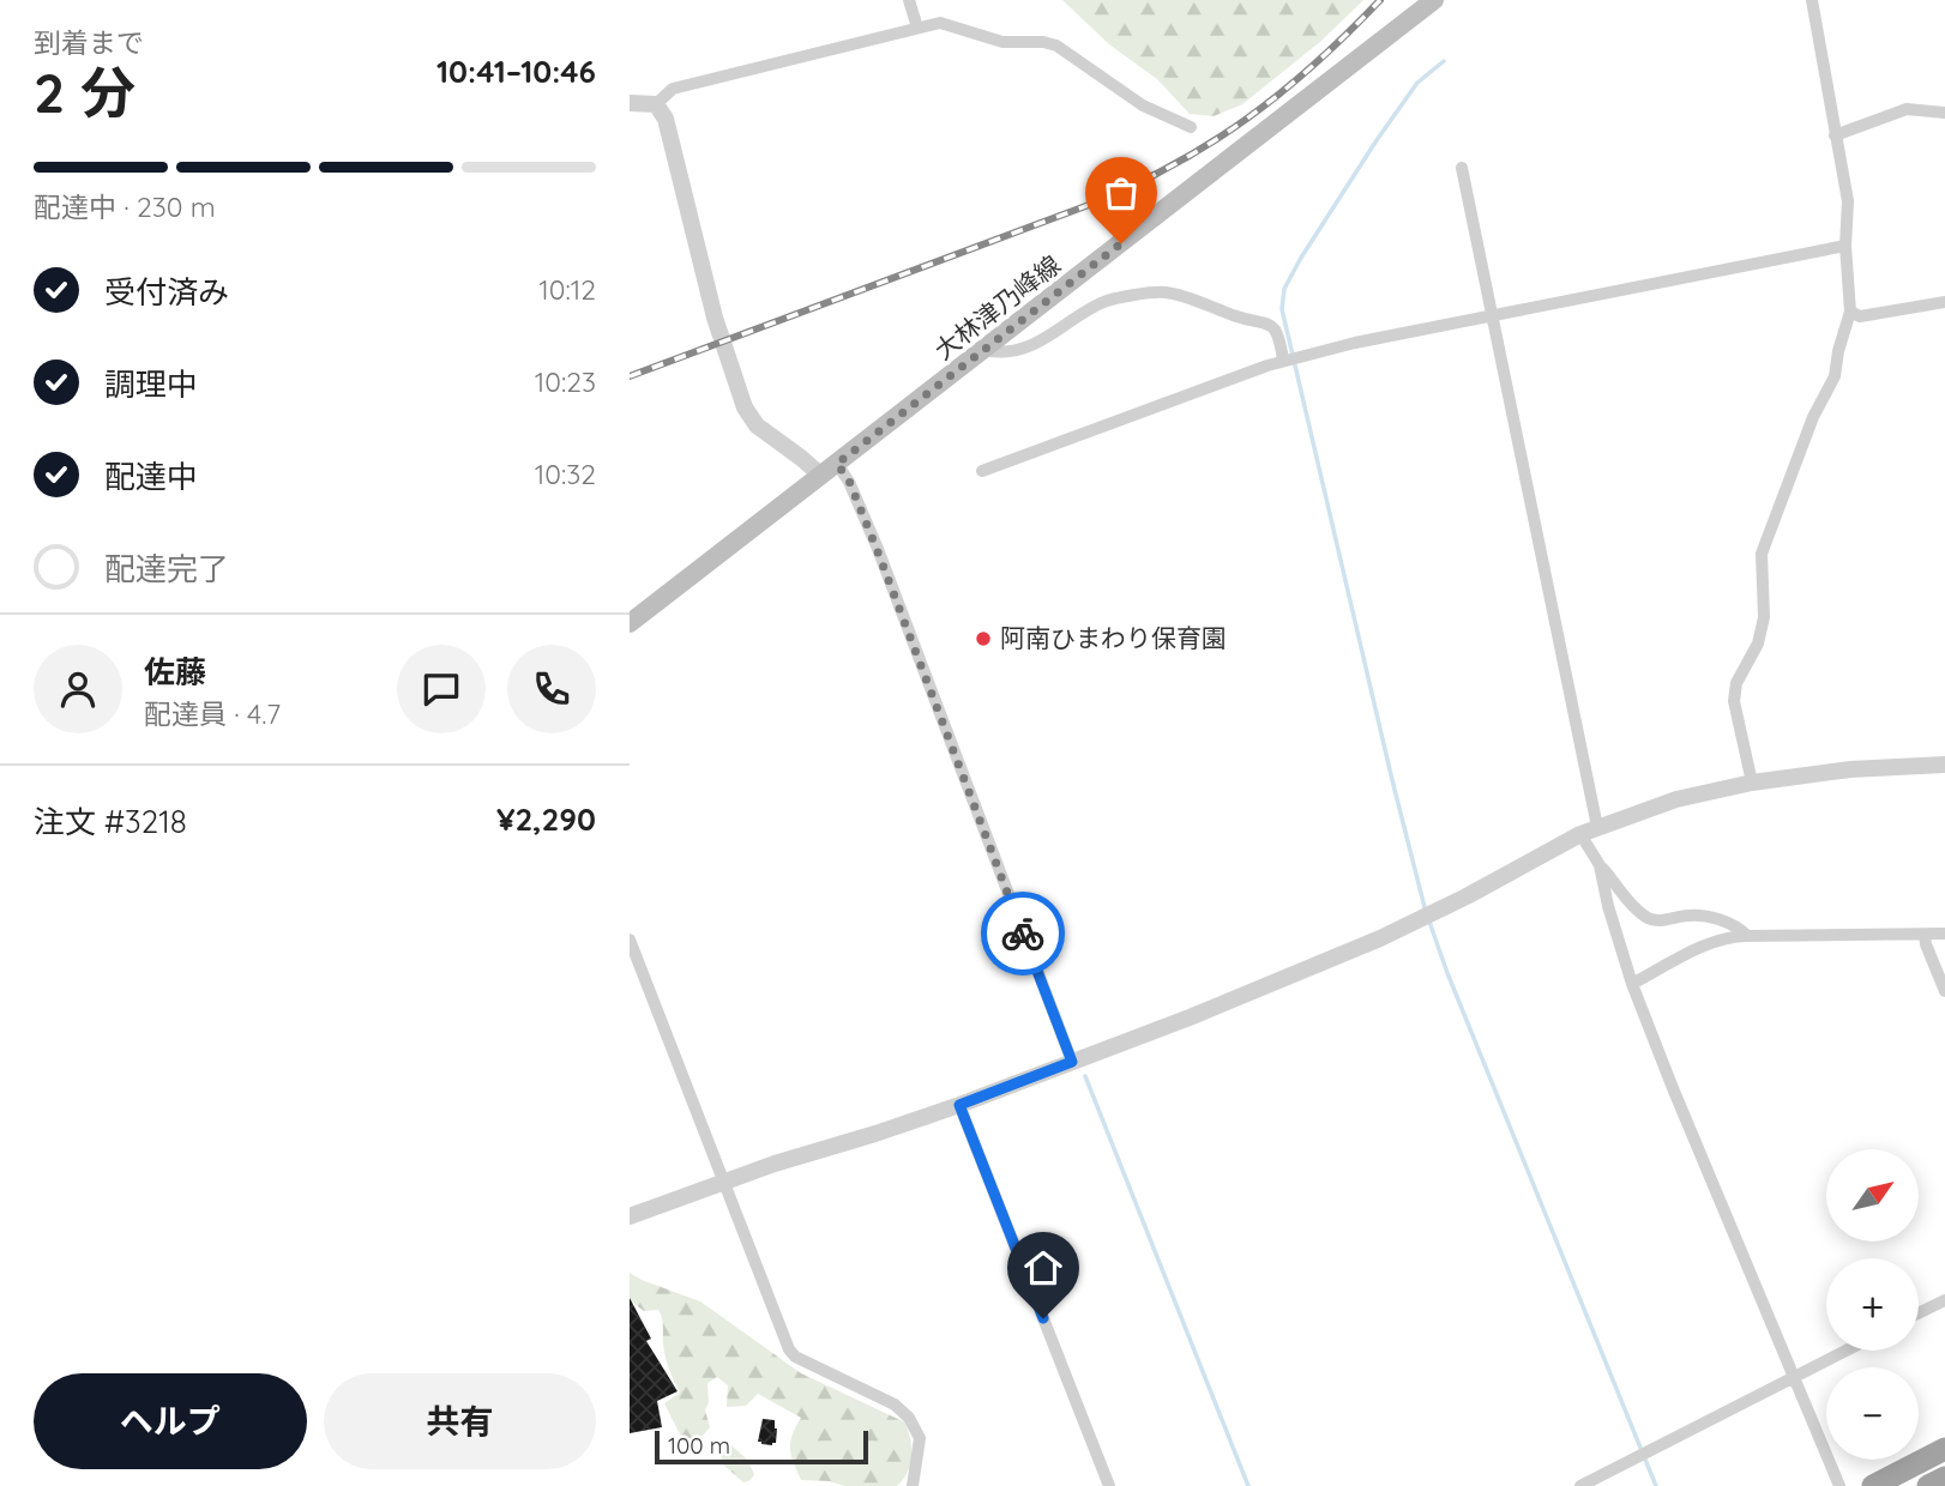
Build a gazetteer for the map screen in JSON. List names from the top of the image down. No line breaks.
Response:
{"streets":{"main road":["大林津乃峰線"]},"places":["阿南ひまわり保育園"],"scale_bar":"100 m","north":"top right","page":{"heading":["2 分","到着まで","10:41–10:46"],"panel":["佐藤","配達員 · 4.7","注文 #3218","¥2,290"],"bar":"配達中 · 230 m","list":[["受付済み","10:12"],["調理中","10:23"],["配達中","10:32"],"配達完了"],"map_buttons":["+","−"],"buttons":["ヘルプ","共有"],"scale":"100 m"}}
